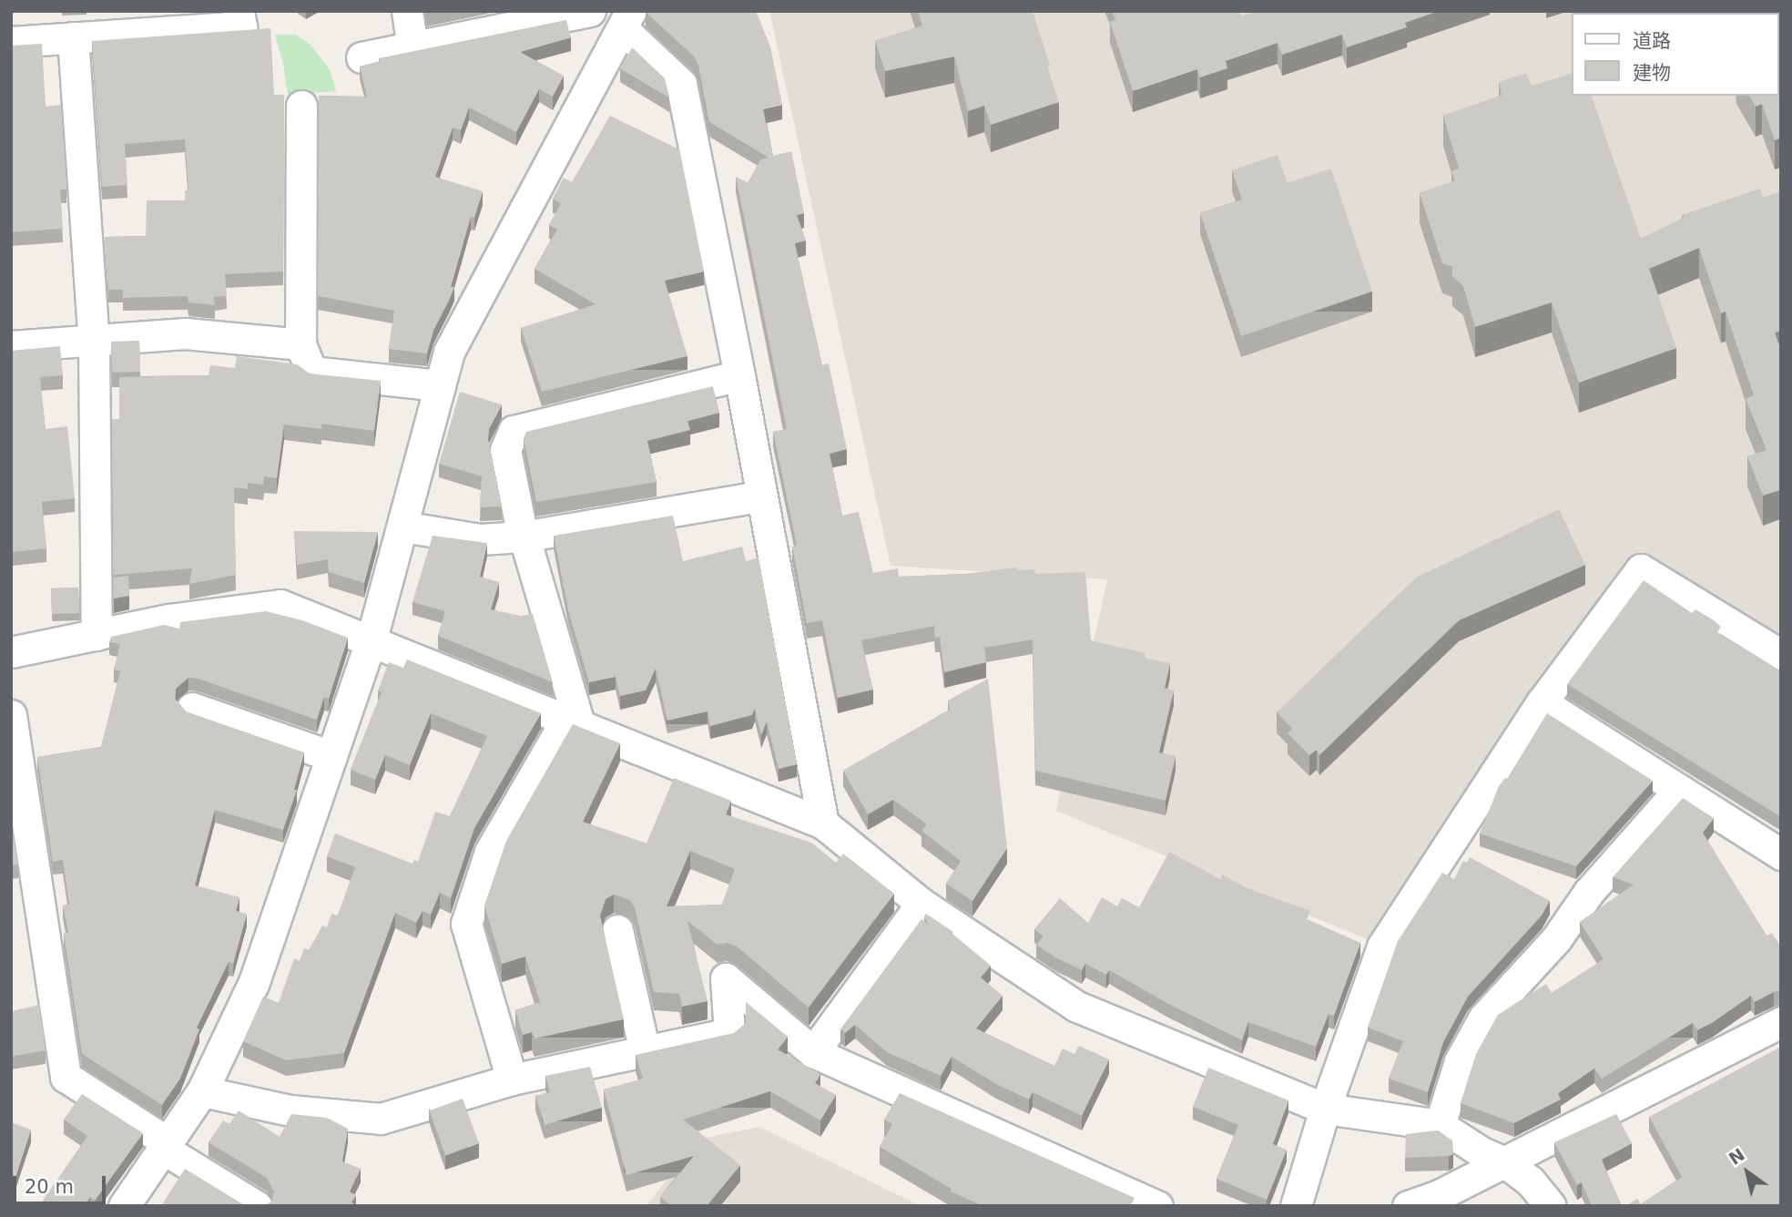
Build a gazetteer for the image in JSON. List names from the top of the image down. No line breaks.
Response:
{"legend":["道路","建物"],"scale_bar":"20 m","north":"top left"}
